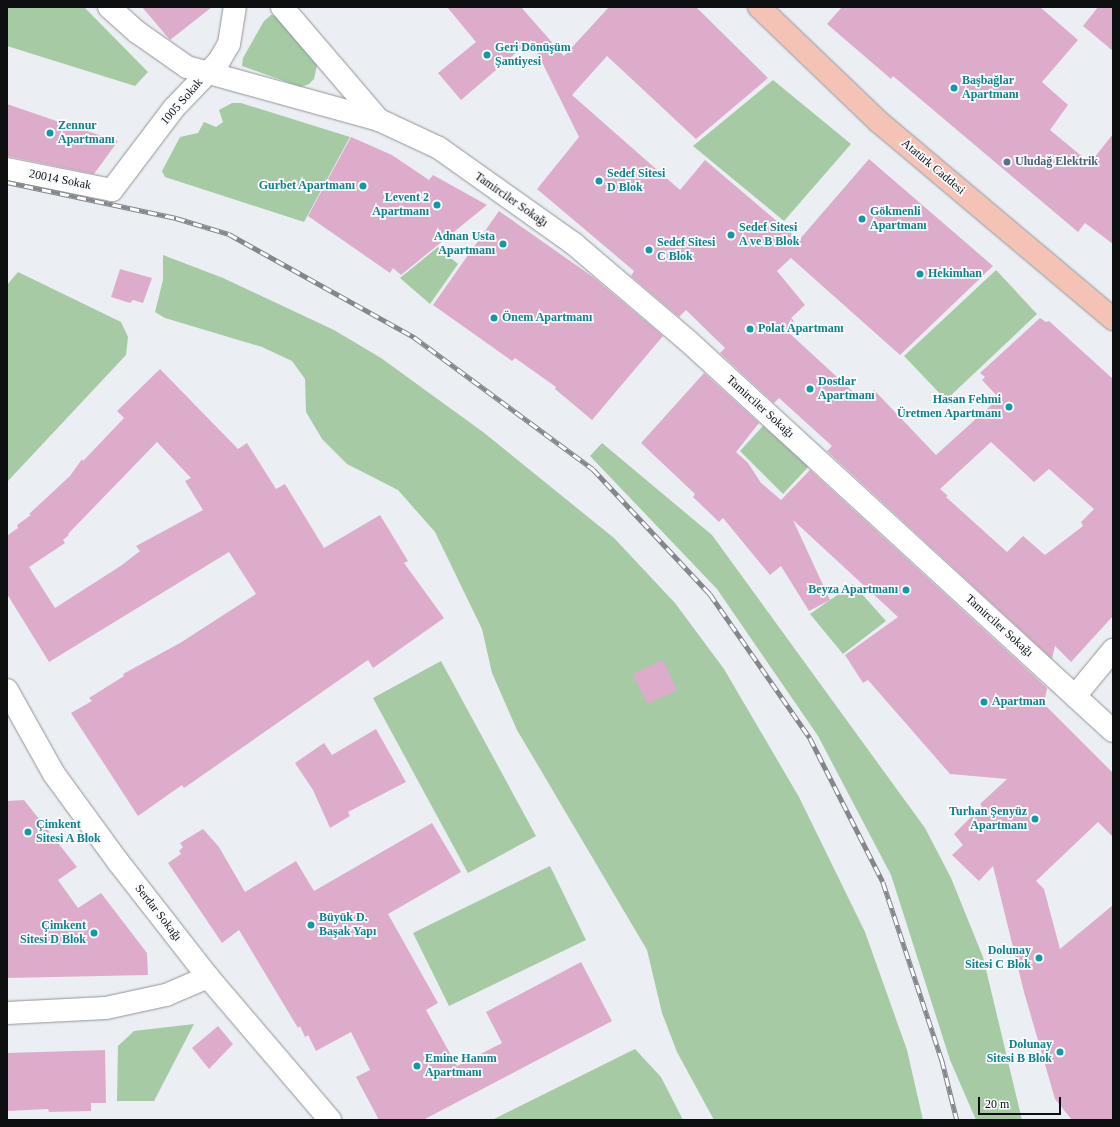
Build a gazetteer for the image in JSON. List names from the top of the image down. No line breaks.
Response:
{"streets":{"main road":["Atatürk Caddesi"],"street":["1005 Sokak","20014 Sokak","Tamirciler Sokağı","Serdar Sokağı"]},"crossings":[["1005 Sokak","20014 Sokak"],["1005 Sokak","Tamirciler Sokağı"]],"places":["Geri Dönüşüm Şantiyesi","Başbağlar Apartmanı","Zennur Apartmanı","Uludağ Elektrik","Sedef Sitesi D Blok","Gurbet Apartmanı","Levent 2 Apartmanı","Gökmenli Apartmanı","Sedef Sitesi A ve B Blok","Adnan Usta Apartmanı","Sedef Sitesi C Blok","Hekimhan","Önem Apartmanı","Polat Apartmanı","Dostlar Apartmanı","Hasan Fehmi Üretmen Apartmanı","Beyza Apartmanı","Apartman","Turhan Şenyüz Apartmanı","Çimkent Sitesi A Blok","Büyük D. Başak Yapı","Çimkent Sitesi D Blok","Dolunay Sitesi C Blok","Dolunay Sitesi B Blok","Emine Hanım Apartmanı"],"scale_bar":"20 m"}
